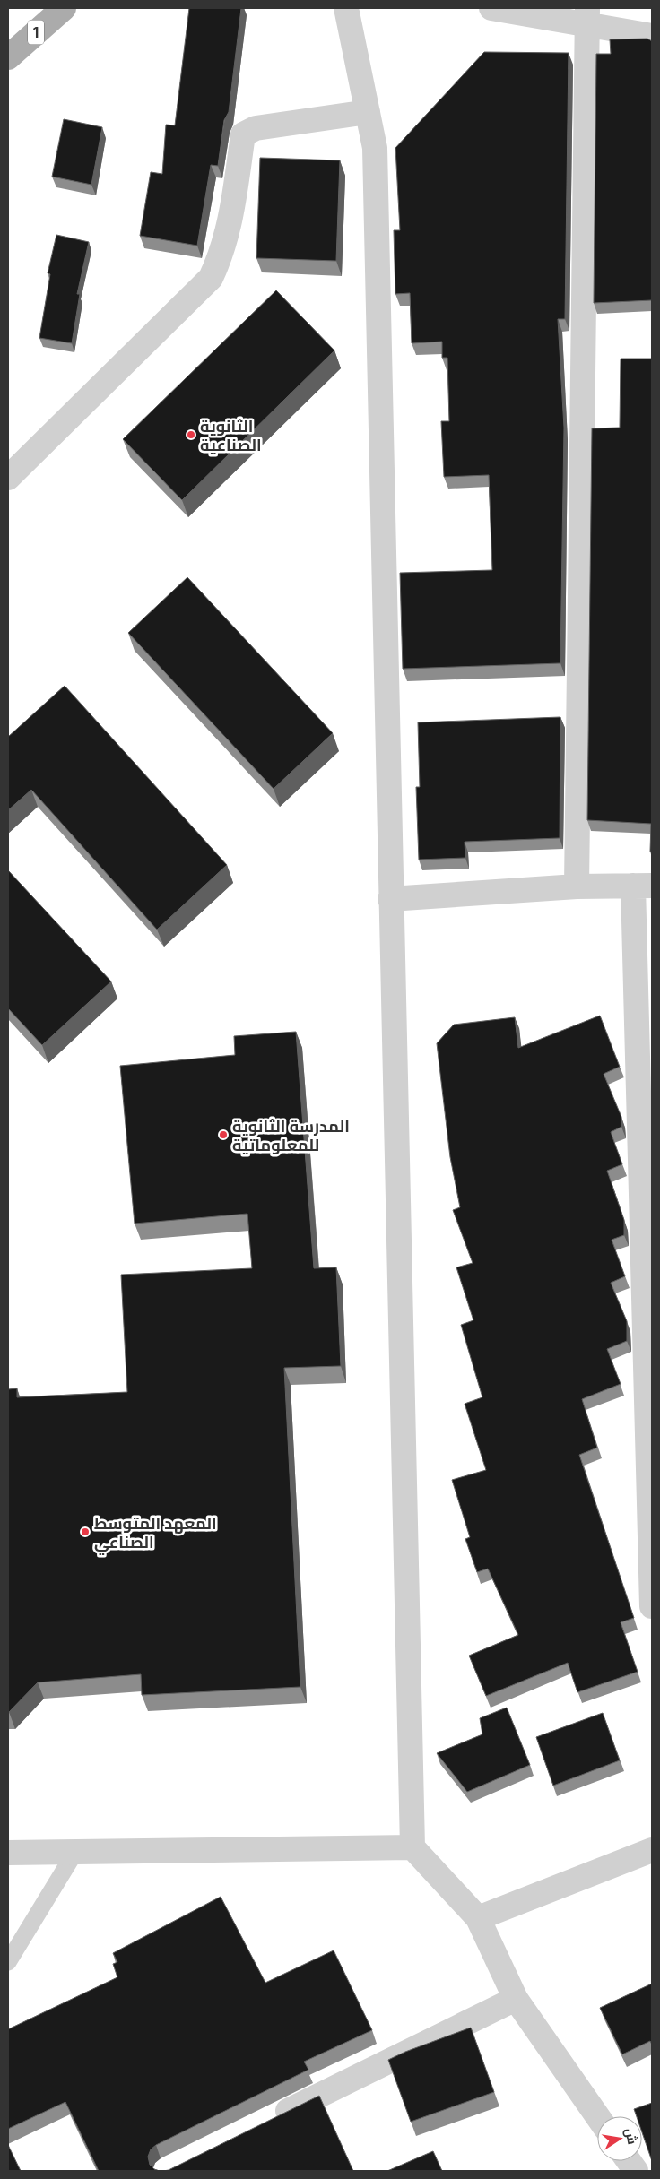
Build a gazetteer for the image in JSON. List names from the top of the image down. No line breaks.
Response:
{"streets":{"main road":["1"]},"places":["الثانوية الصناعية","المدرسة الثانوية للمعلوماتية","المعهد المتوسط الصناعي"],"north":"right"}
